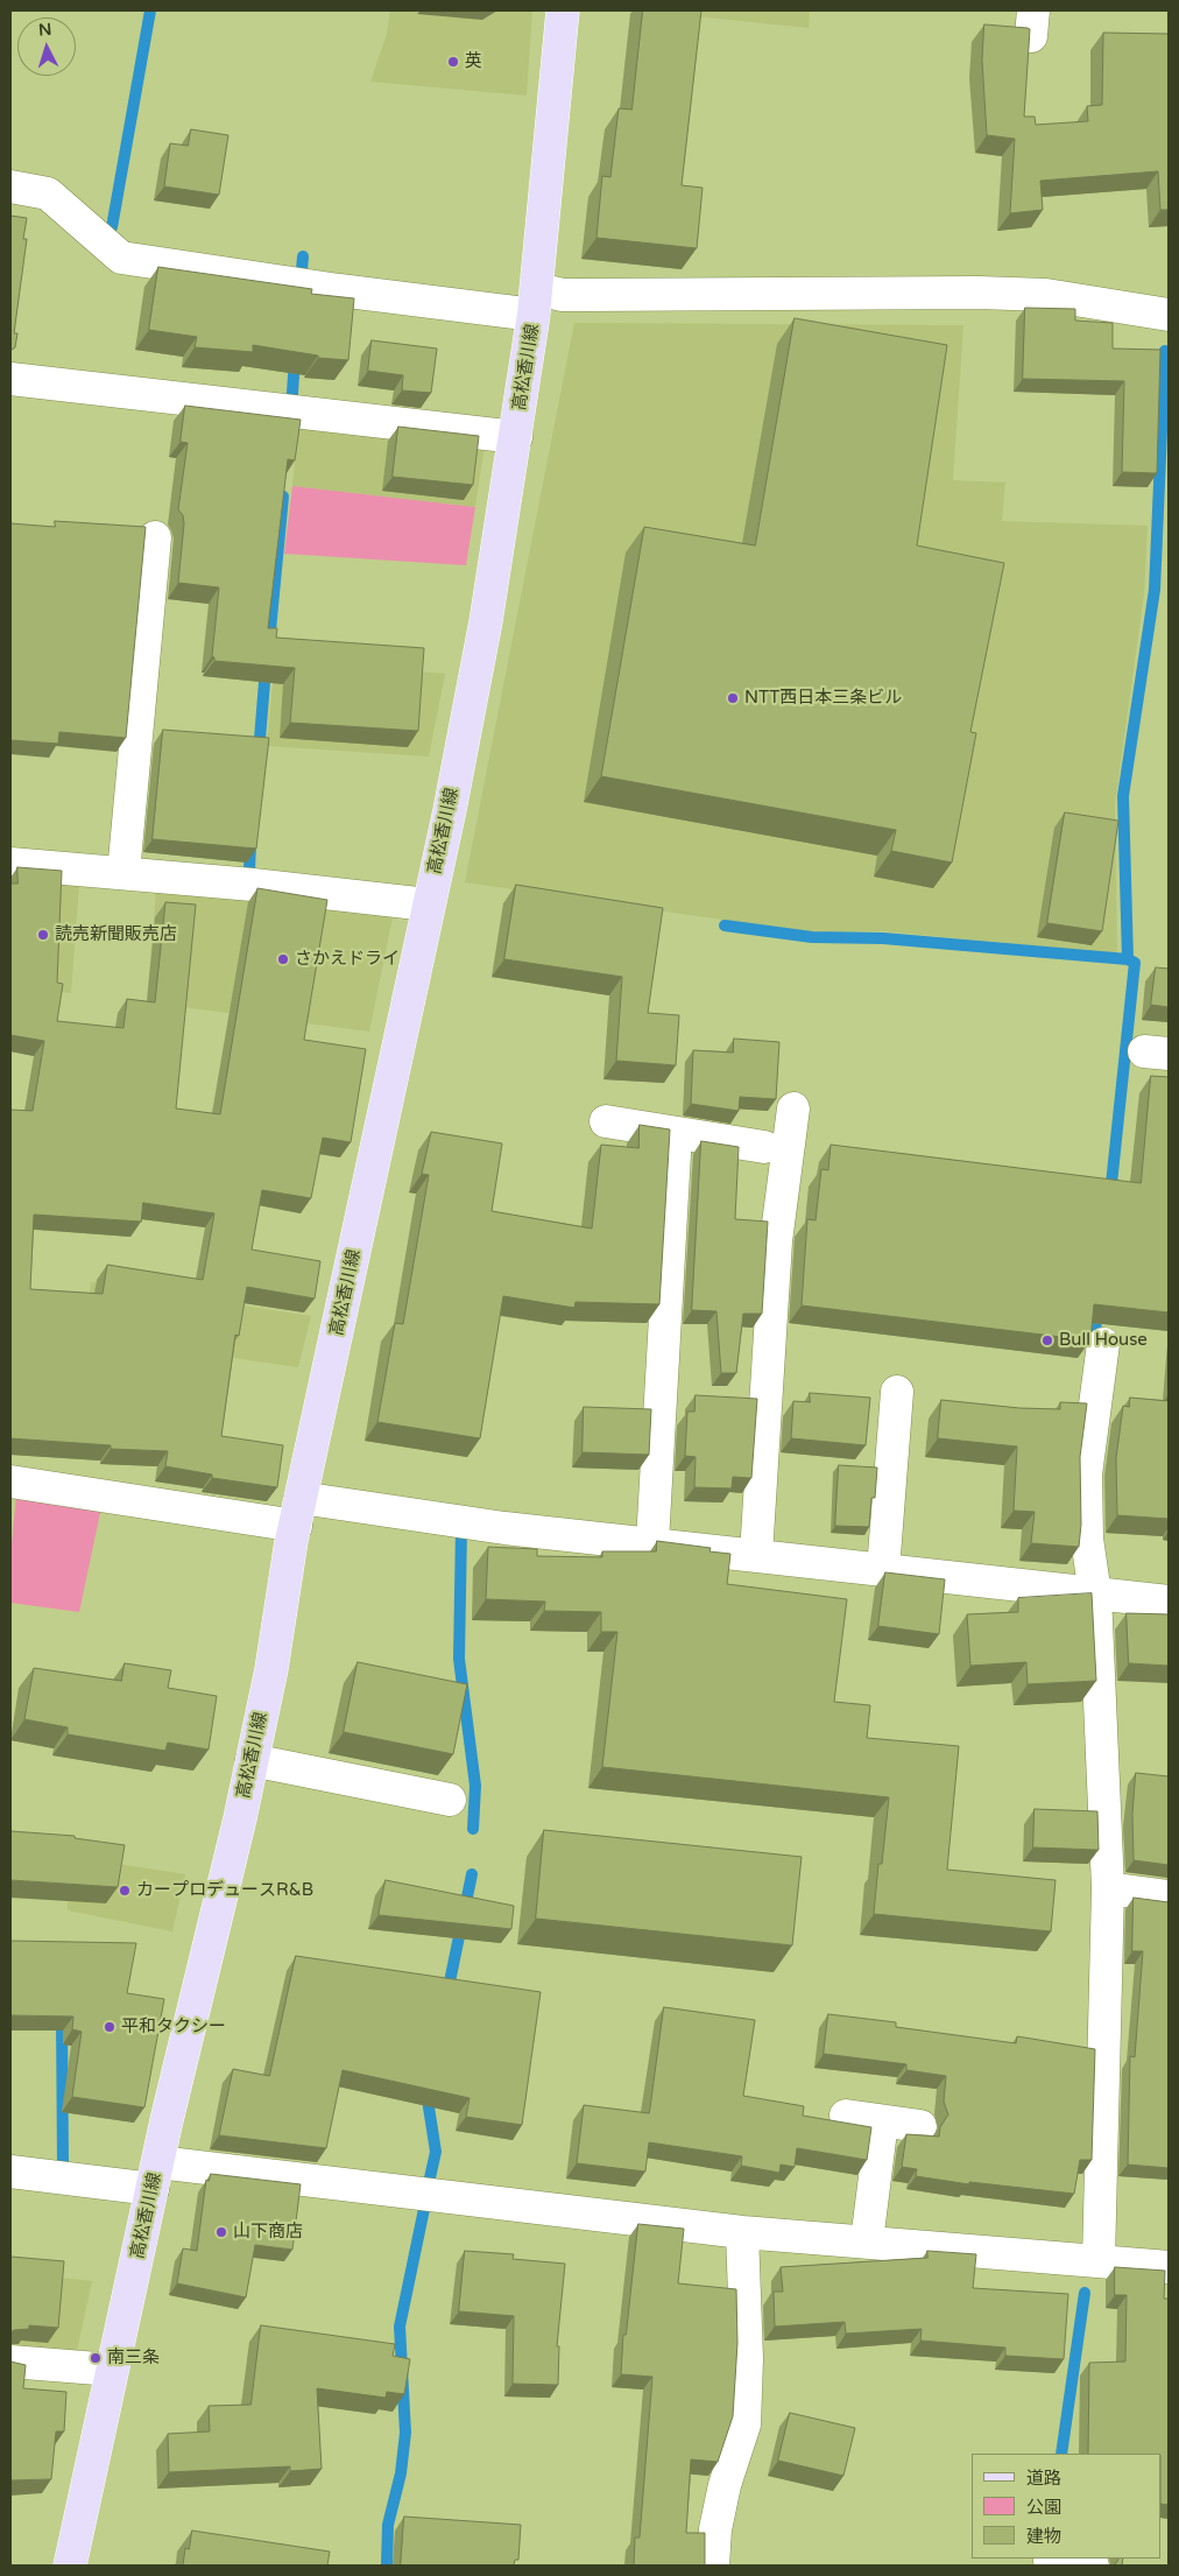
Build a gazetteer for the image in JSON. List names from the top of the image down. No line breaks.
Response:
{"streets":{"main road":["高松香川線"]},"places":["英","NTT西日本三条ビル","読売新聞販売店","さかえドライ","Bull House","カープロデュースR&B","平和タクシー","山下商店","南三条"],"legend":["道路","公園","建物"],"north":"top"}
